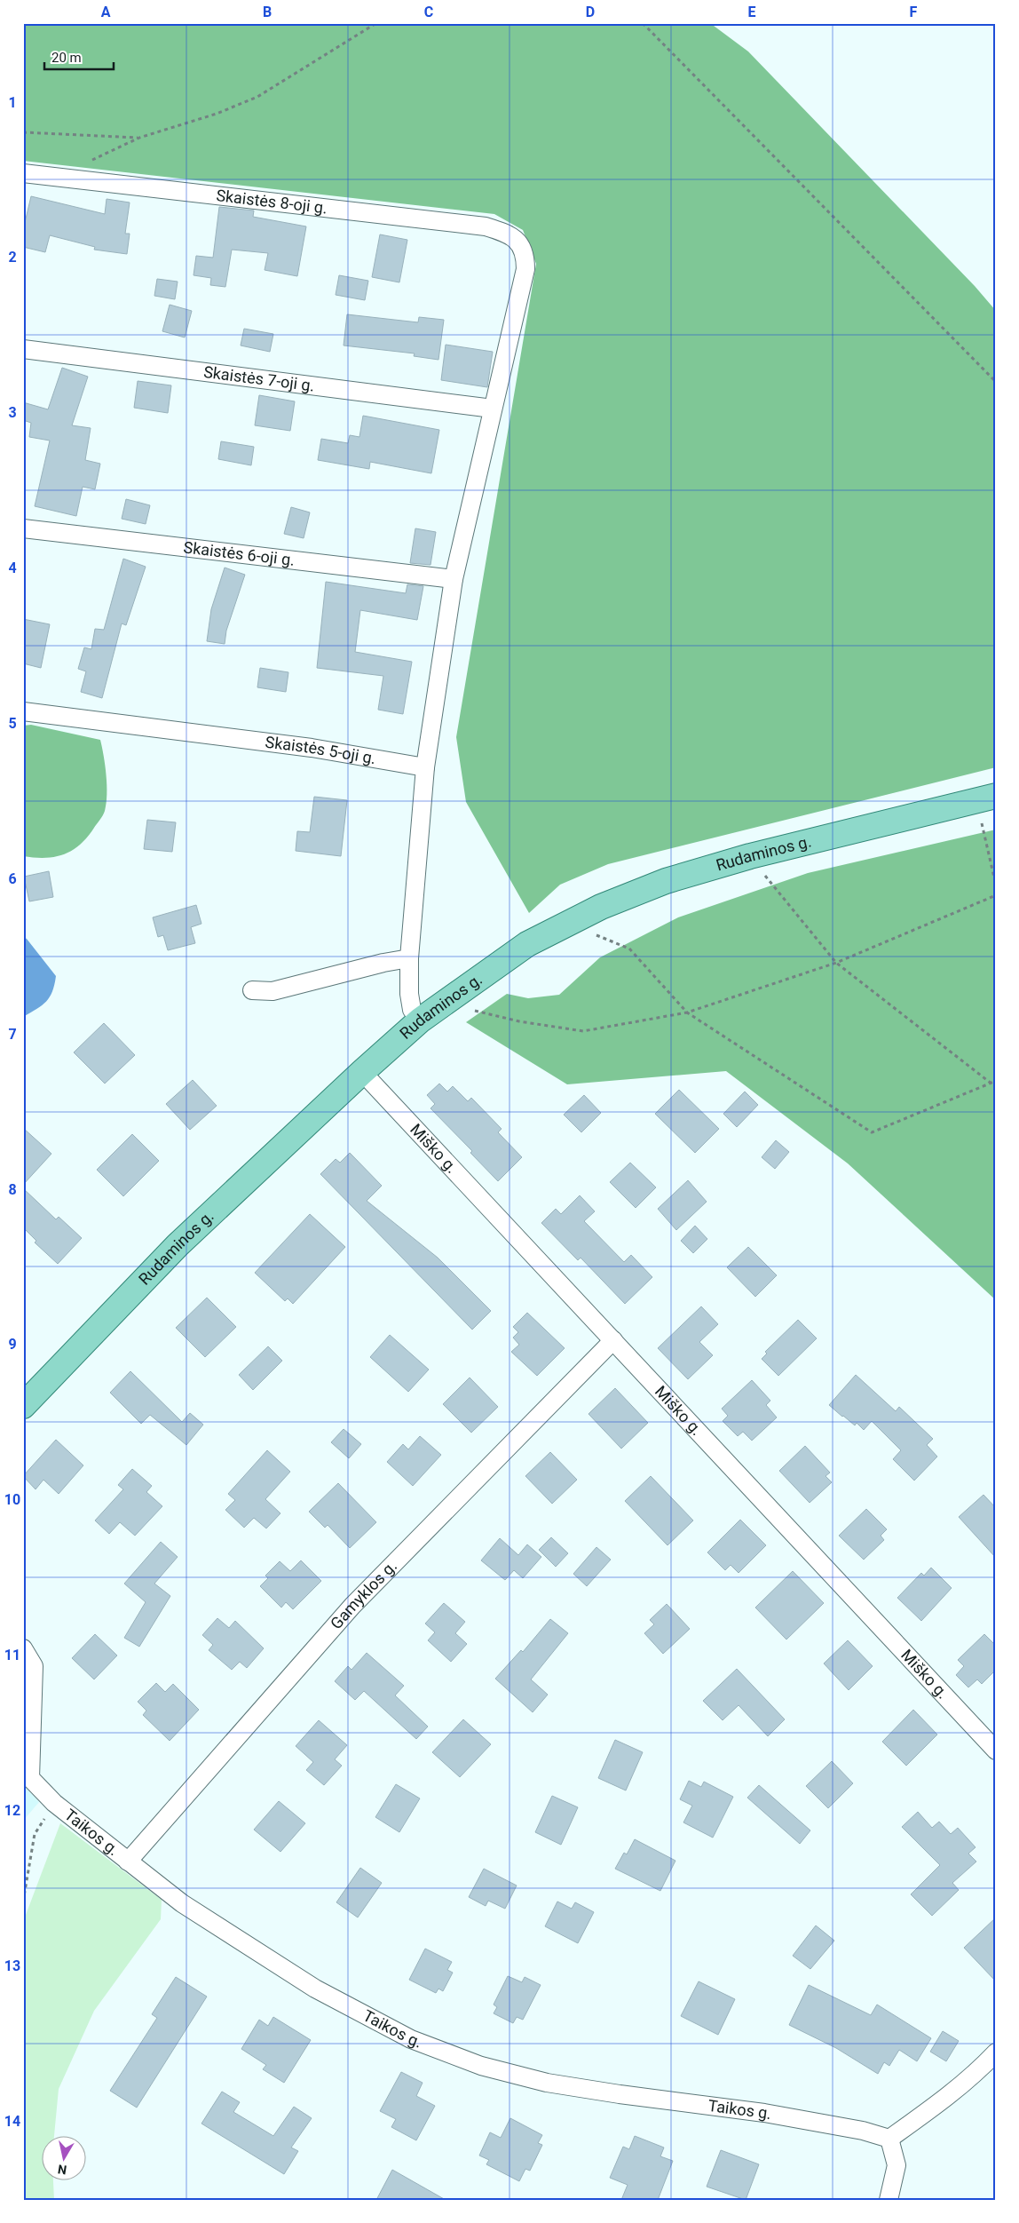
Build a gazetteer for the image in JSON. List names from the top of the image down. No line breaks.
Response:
{"streets":{"main road":["Rudaminos g."],"street":["Skaistės 8-oji g.","Skaistės 7-oji g.","Skaistės 6-oji g.","Skaistės 5-oji g.","Miško g.","Gamyklos g.","Taikos g."]},"crossings":[["Skaistės 8-oji g.","Skaistės 7-oji g."],["Rudaminos g.","Miško g."],["Miško g.","Gamyklos g."],["Gamyklos g.","Taikos g."]],"scale_bar":"20 m","north":"bottom","grid":{"columns":["A","B","C","D","E","F"],"rows":["1","2","3","4","5","6","7","8","9","10","11","12","13","14"]}}
